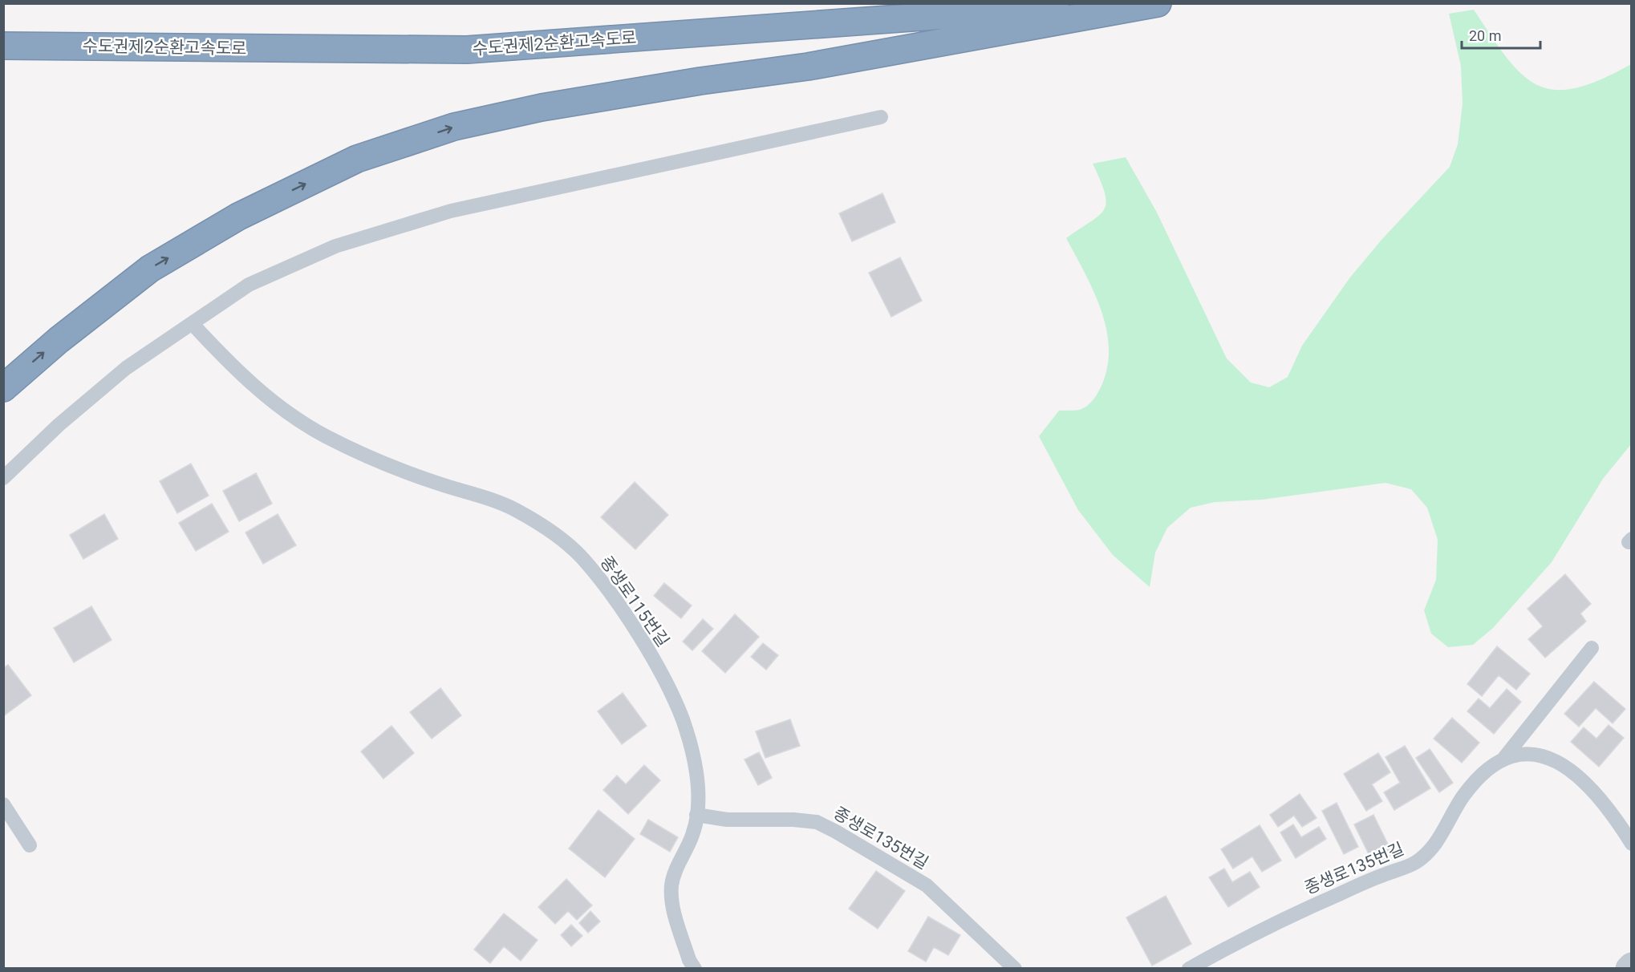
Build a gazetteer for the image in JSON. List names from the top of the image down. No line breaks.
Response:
{"streets":{"highway":["수도권제2순환고속도로"],"lane":["종생로115번길","종생로135번길"]},"crossings":[["종생로115번길","종생로135번길"]],"scale_bar":"20 m"}
